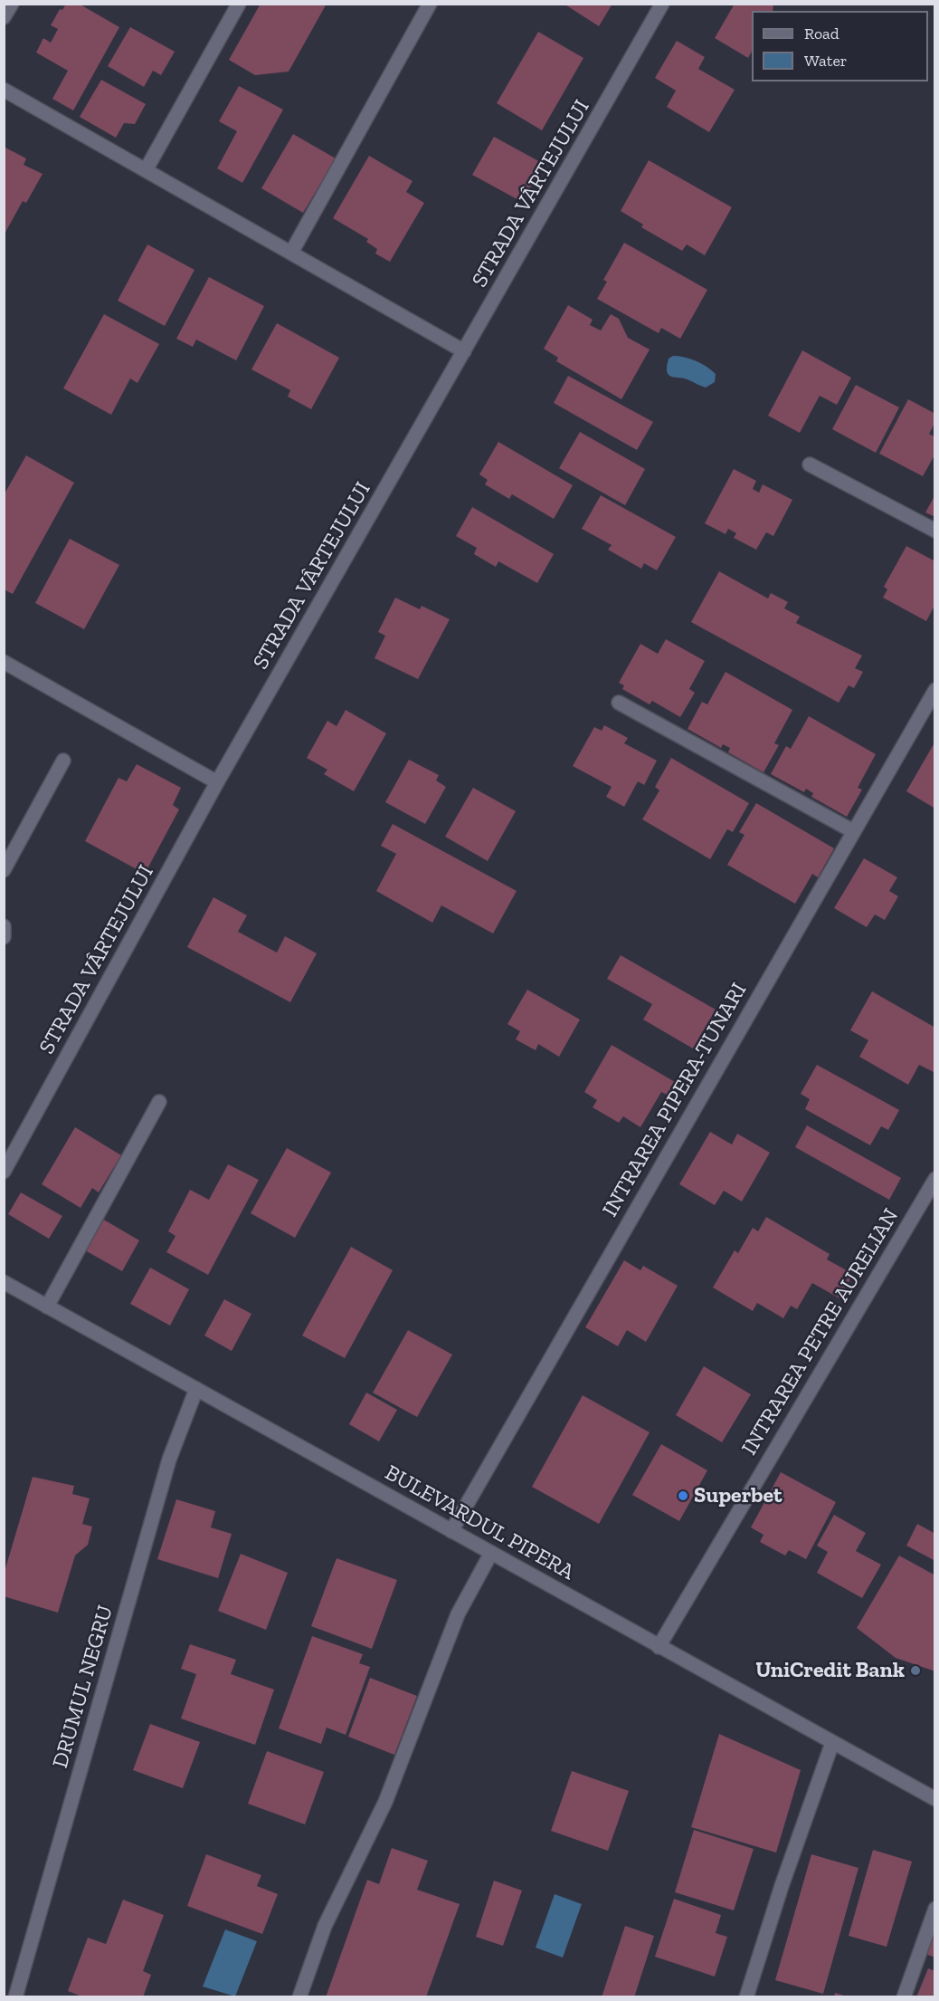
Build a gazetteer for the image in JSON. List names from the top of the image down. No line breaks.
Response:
{"streets":{"street":["STRADA VÂRTEJULUI","INTRAREA PIPERA-TUNARI","INTRAREA PETRE AURELIAN","BULEVARDUL PIPERA","DRUMUL NEGRU"]},"crossings":[["INTRAREA PIPERA-TUNARI","BULEVARDUL PIPERA"],["INTRAREA PETRE AURELIAN","BULEVARDUL PIPERA"],["BULEVARDUL PIPERA","DRUMUL NEGRU"]],"places":["Superbet","UniCredit Bank"],"legend":["Road","Water"]}
